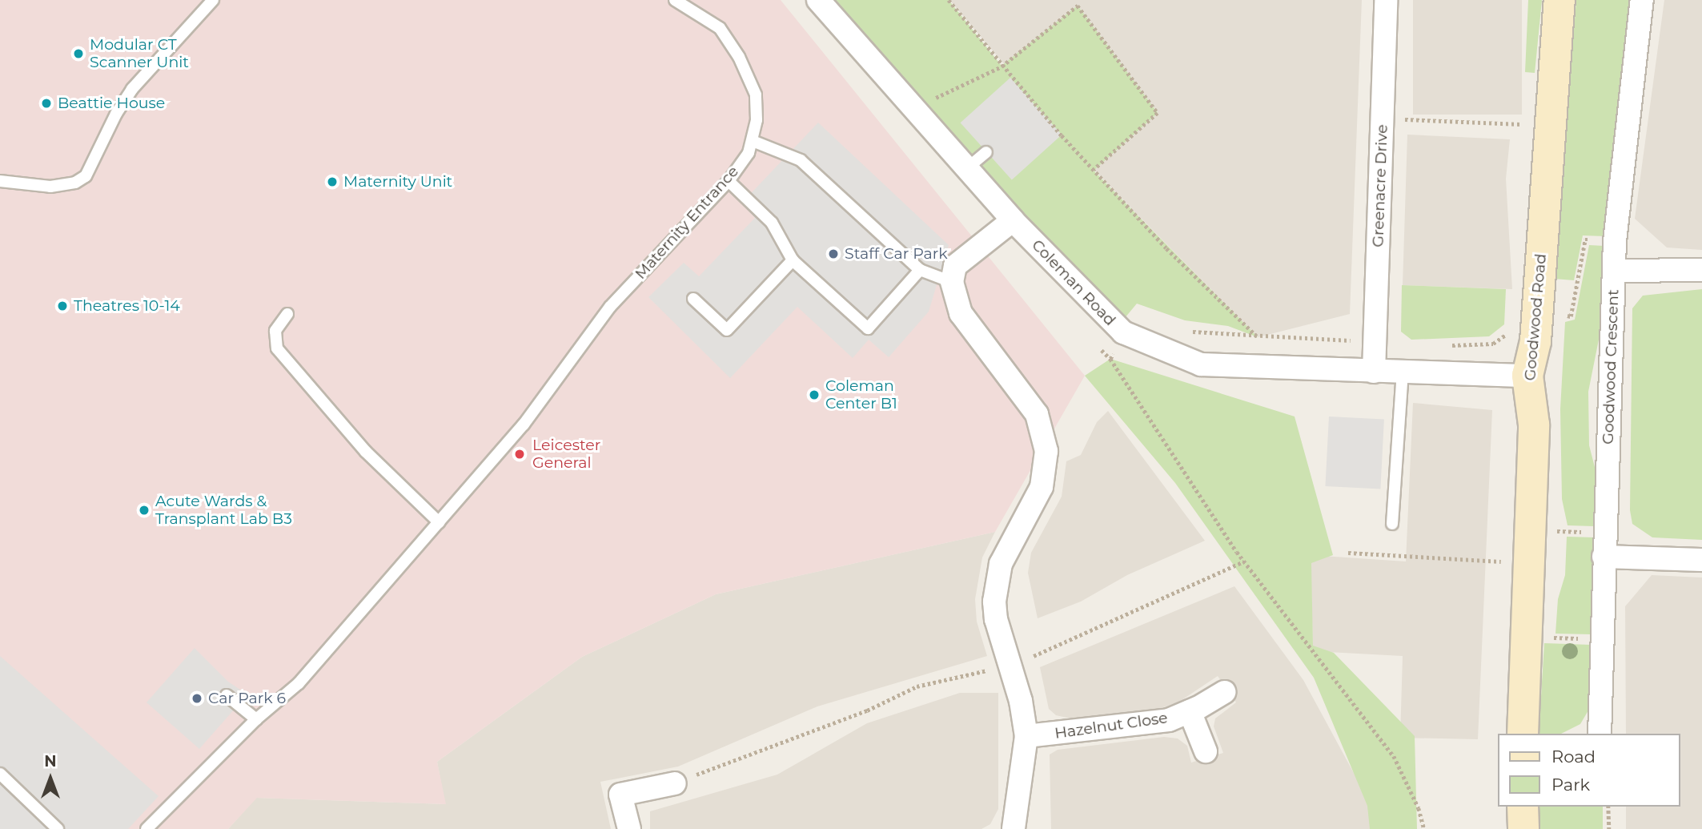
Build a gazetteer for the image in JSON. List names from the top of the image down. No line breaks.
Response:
{"streets":{"street":["Greenacre Drive","Coleman Road","Goodwood Road","Goodwood Crescent","Hazelnut Close"],"lane":["Maternity Entrance"]},"crossings":[["Greenacre Drive","Coleman Road"],["Coleman Road","Goodwood Road"]],"places":["Modular CT Scanner Unit","Beattie House","Maternity Unit","Staff Car Park","Theatres 10-14","Coleman Center B1","Leicester General","Acute Wards & Transplant Lab B3","Car Park 6"],"legend":["Road","Park"],"north":"top"}
